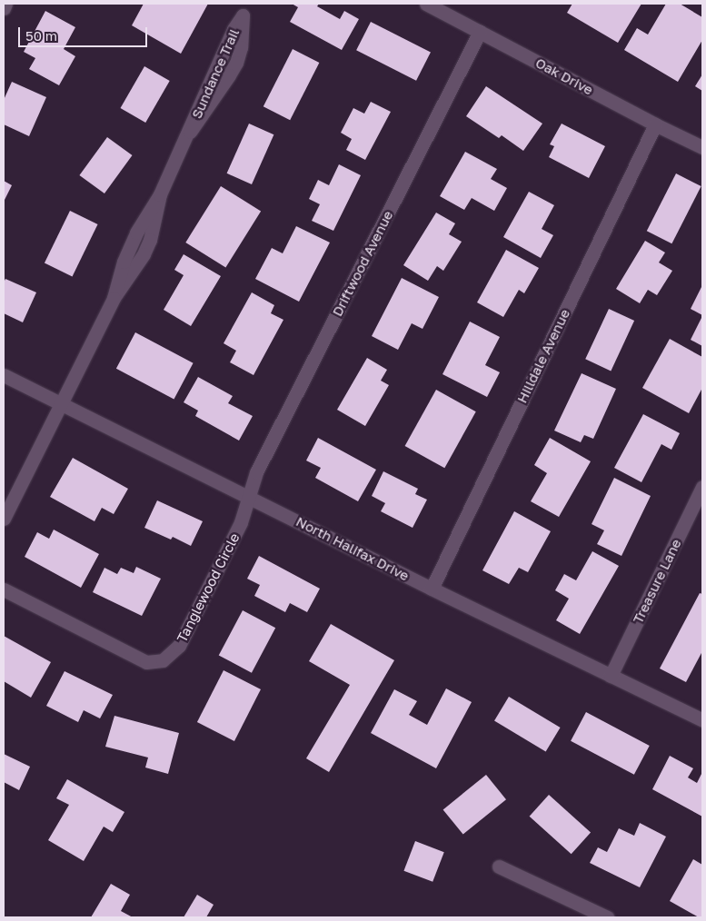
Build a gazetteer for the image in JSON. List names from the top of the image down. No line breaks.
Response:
{"streets":{"street":["Sundance Trail","Oak Drive","Driftwood Avenue","Hilldale Avenue","North Halifax Drive","Treasure Lane","Tanglewood Circle"]},"crossings":[["Sundance Trail","North Halifax Drive"],["Oak Drive","Driftwood Avenue"],["Oak Drive","Hilldale Avenue"],["Driftwood Avenue","North Halifax Drive"],["Driftwood Avenue","Tanglewood Circle"],["Hilldale Avenue","North Halifax Drive"],["North Halifax Drive","Treasure Lane"],["North Halifax Drive","Tanglewood Circle"]],"scale_bar":"50 m"}
